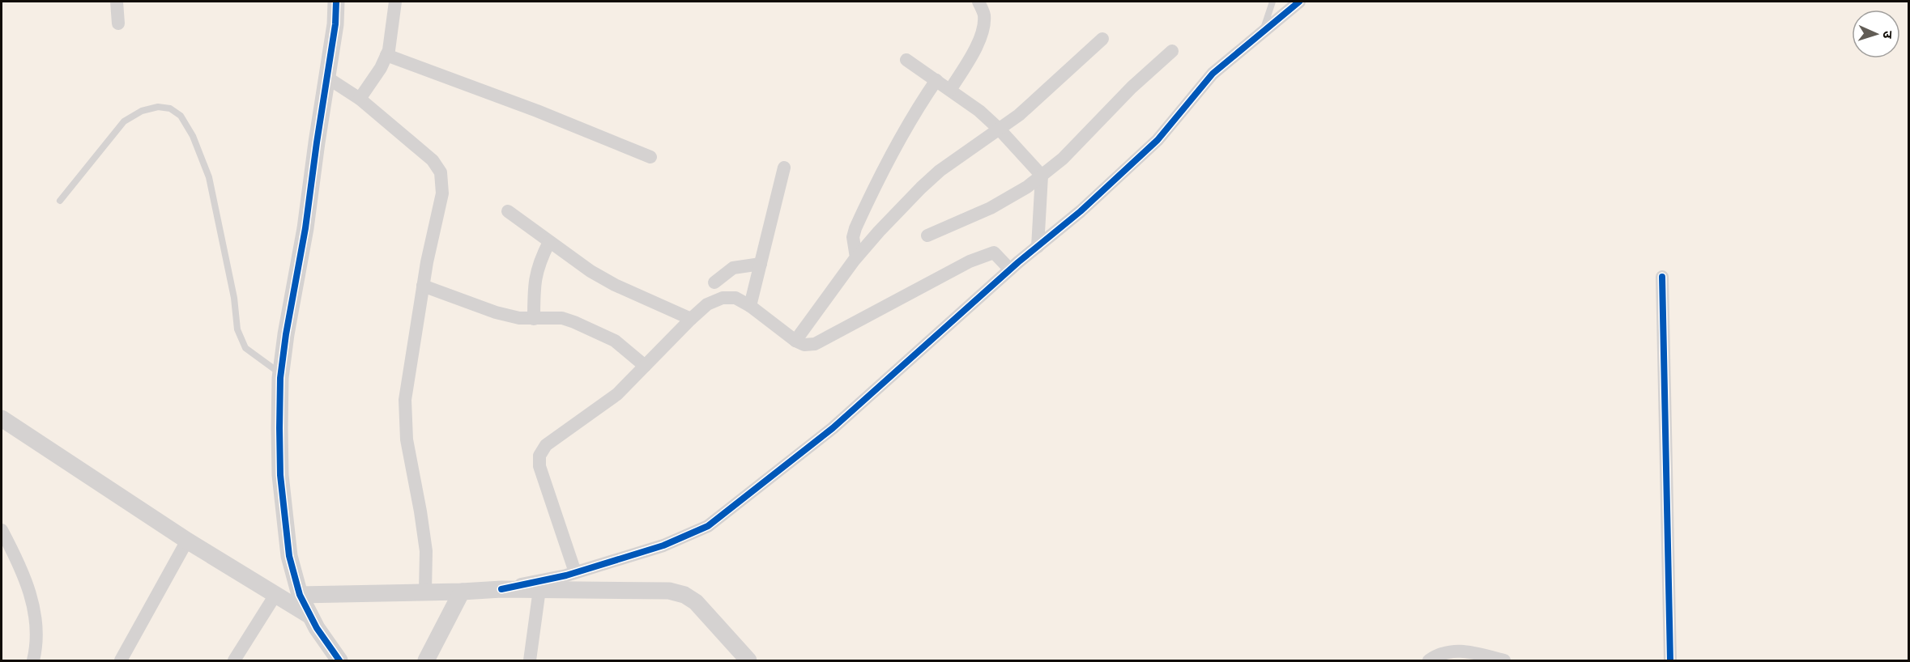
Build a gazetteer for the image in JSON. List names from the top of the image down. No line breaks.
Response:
{"north":"right"}
